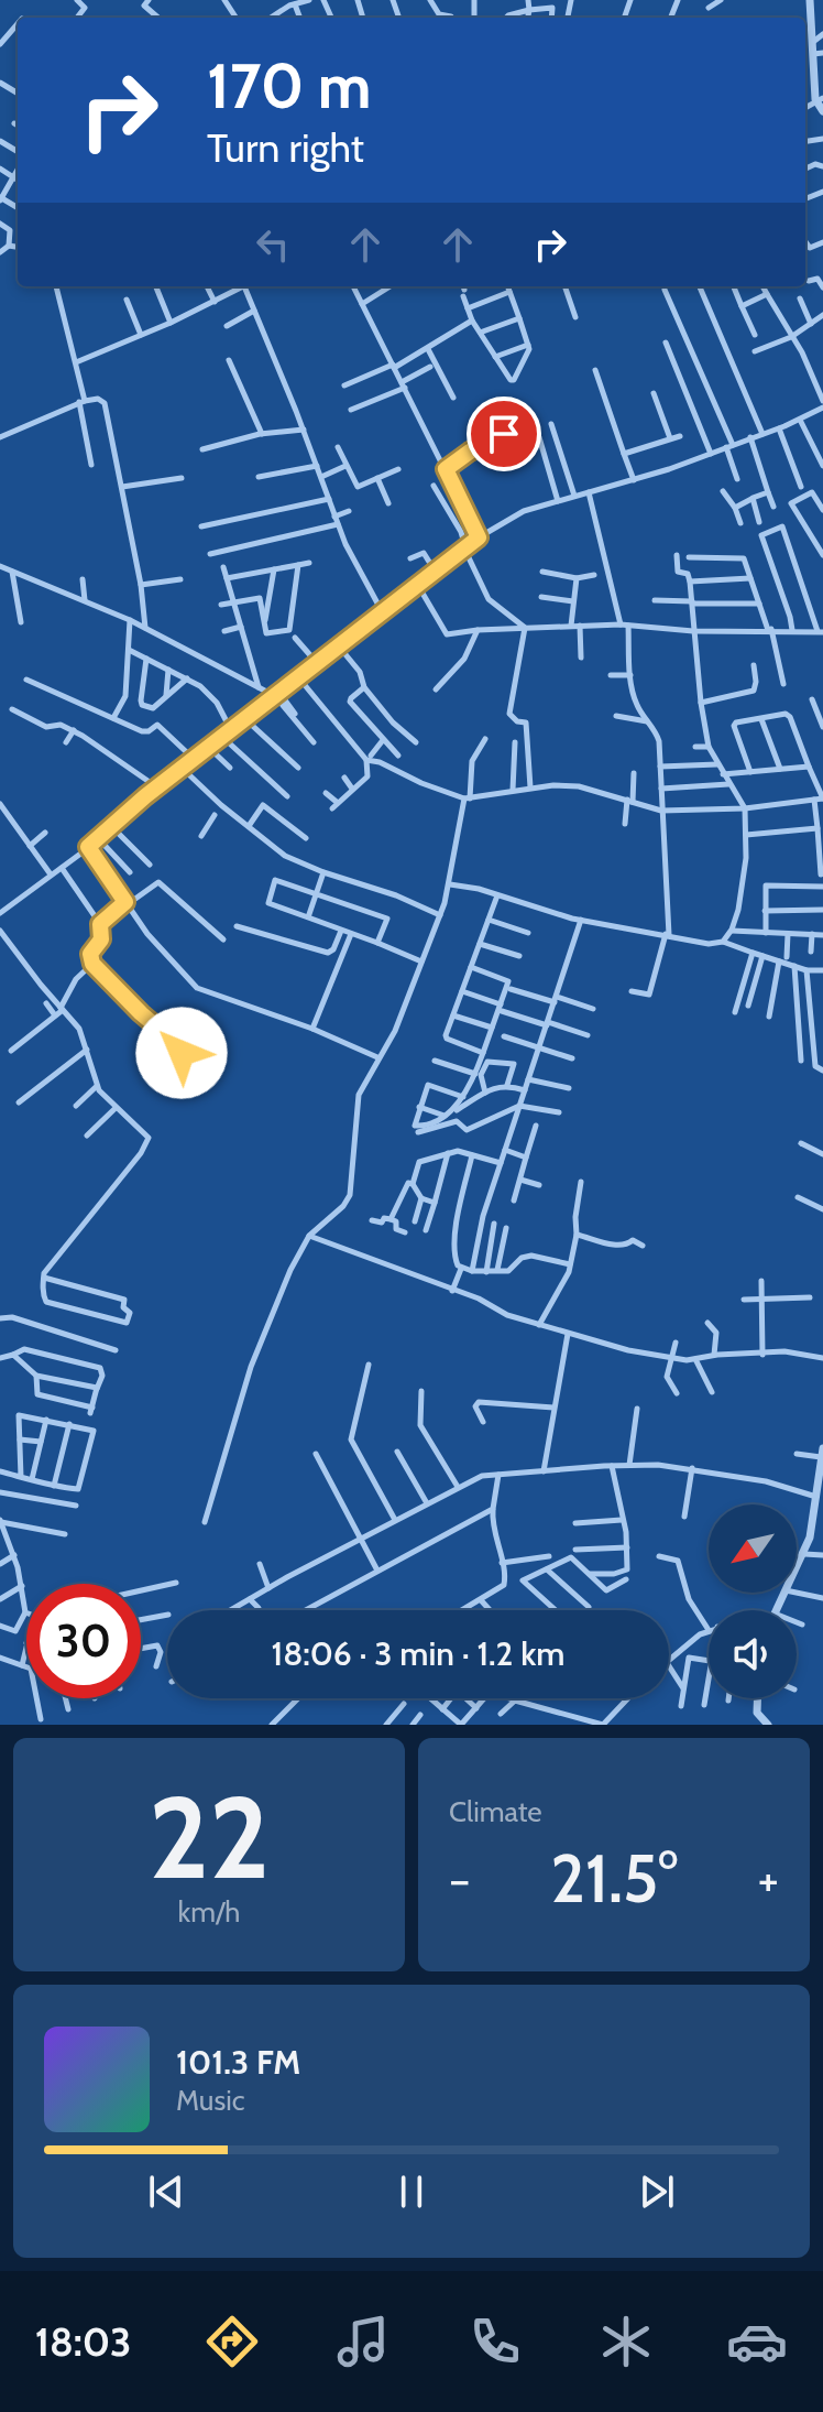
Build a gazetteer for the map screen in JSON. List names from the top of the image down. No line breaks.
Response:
{"north":"bottom left","page":{"turn":["170 m","Turn right"],"limit":"30","trip":"18:06 · 3 min · 1.2 km","tile":[["22","km/h"],"Climate"],"heat":["−","21.5°","+"],"song":["101.3 FM","Music"],"tabs":"18:03"}}
